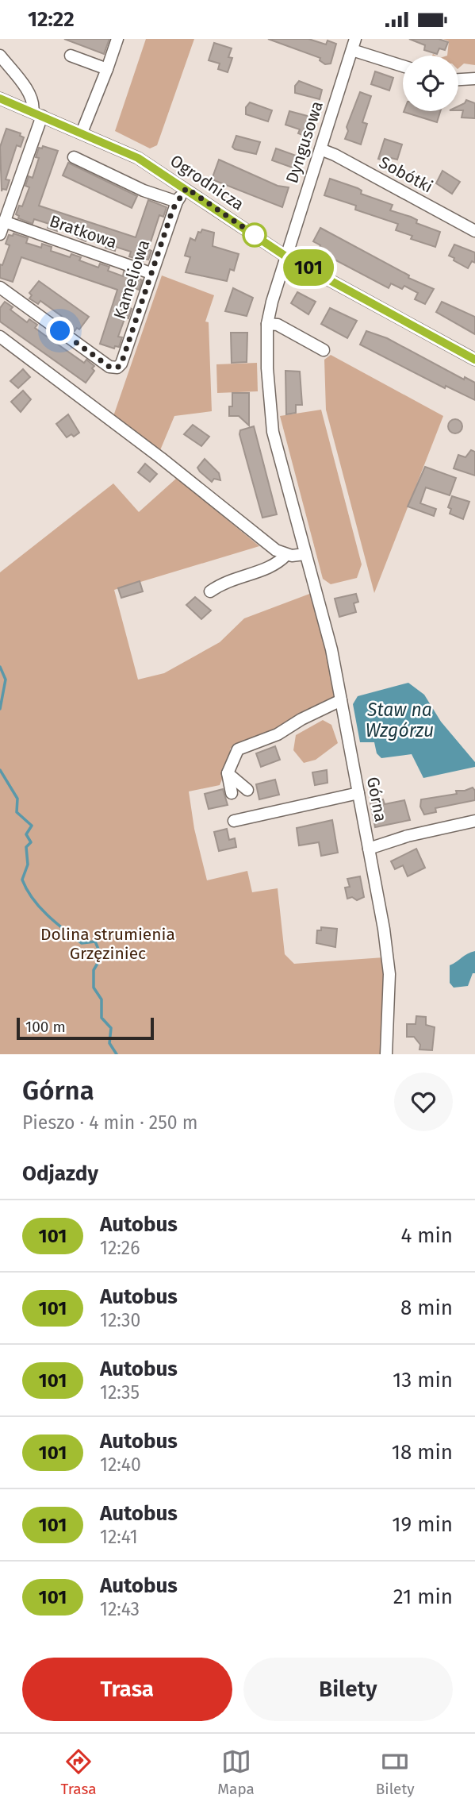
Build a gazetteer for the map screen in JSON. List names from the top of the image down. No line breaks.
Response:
{"streets":{"street":["Dyngusowa","Sobótki","Ogrodnicza","Bratkowa","Kameliowa","Górna"]},"crossings":[["Dyngusowa","Sobótki"],["Dyngusowa","Ogrodnicza"],["Dyngusowa","Górna"],["Ogrodnicza","Kameliowa"],["Ogrodnicza","Górna"],["Bratkowa","Kameliowa"]],"water":["Staw na Wzgórzu"],"parks":["Dolina strumienia Grzęziniec"],"lines":["bus line 101"],"scale_bar":"100 m","page":{"status":"12:22","on_map":"101","scale":"100 m","heading":[["Górna","Pieszo · 4 min · 250 m"],"Odjazdy"],"list":[{"mark":"101","name":"Autobus","note":"12:26","value":"4 min"},{"mark":"101","name":"Autobus","note":"12:30","value":"8 min"},{"mark":"101","name":"Autobus","note":"12:35","value":"13 min"},{"mark":"101","name":"Autobus","note":"12:40","value":"18 min"},{"mark":"101","name":"Autobus","note":"12:41","value":"19 min"},{"mark":"101","name":"Autobus","note":"12:43","value":"21 min"}],"buttons":["Trasa","Bilety"],"tabs":["Trasa","Mapa","Bilety"]}}
